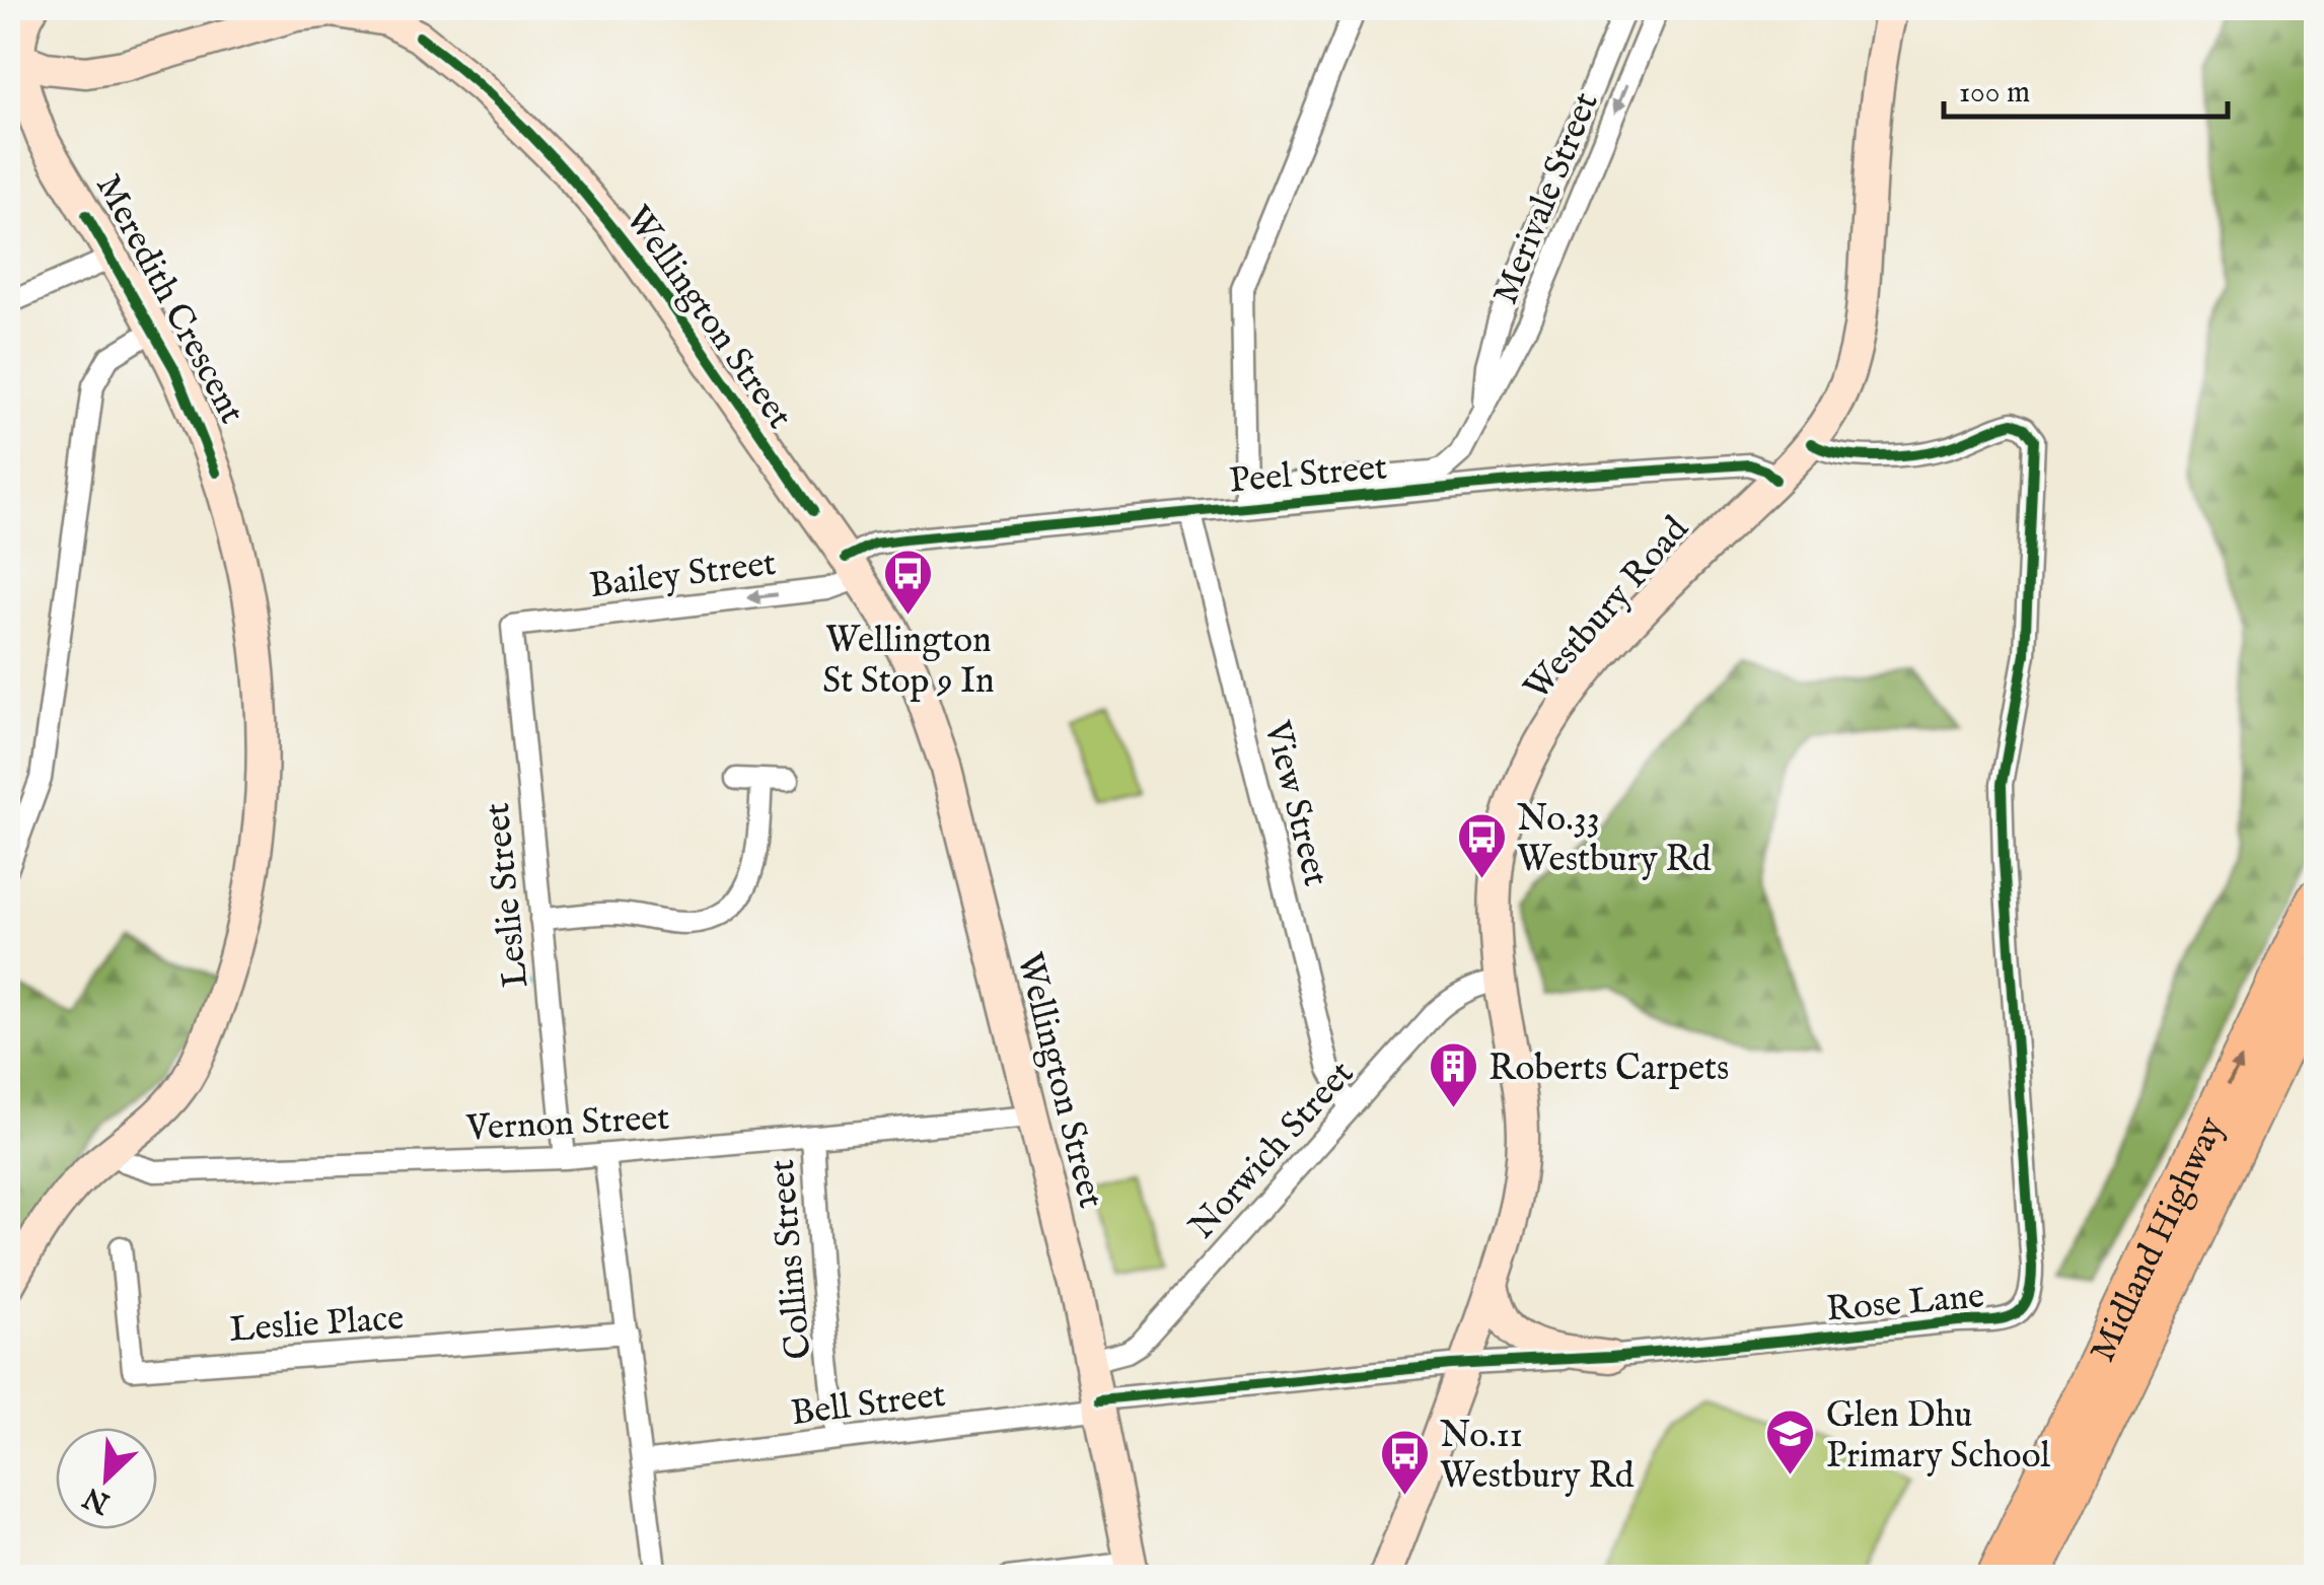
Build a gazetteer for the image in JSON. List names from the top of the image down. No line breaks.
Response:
{"streets":{"highway":["Midland Highway"],"main road":["Meredith Crescent","Wellington Street","Westbury Road"],"street":["Merivale Street","Peel Street","Bailey Street","View Street","Leslie Street","Vernon Street","Norwich Street","Collins Street","Rose Lane","Leslie Place","Bell Street"]},"crossings":[["Merivale Street","Peel Street"],["Meredith Crescent","Wellington Street"],["Meredith Crescent","Vernon Street"],["Wellington Street","Peel Street"],["Wellington Street","Bailey Street"],["Wellington Street","Vernon Street"],["Wellington Street","Norwich Street"],["Wellington Street","Rose Lane"],["Wellington Street","Bell Street"],["Peel Street","Bailey Street"],["Peel Street","Westbury Road"],["Peel Street","View Street"],["Bailey Street","Leslie Street"],["Westbury Road","Norwich Street"],["Westbury Road","Rose Lane"],["View Street","Norwich Street"],["Leslie Street","Vernon Street"],["Vernon Street","Collins Street"],["Collins Street","Bell Street"],["Rose Lane","Bell Street"]],"one_way":["Bailey Street"],"places":{"bus stop":["Wellington St Stop 9 In","No.33 Westbury Rd","No.11 Westbury Rd"],"building":["Roberts Carpets"],"school or university":["Glen Dhu Primary School"]},"scale_bar":"100 m","north":"bottom left"}
